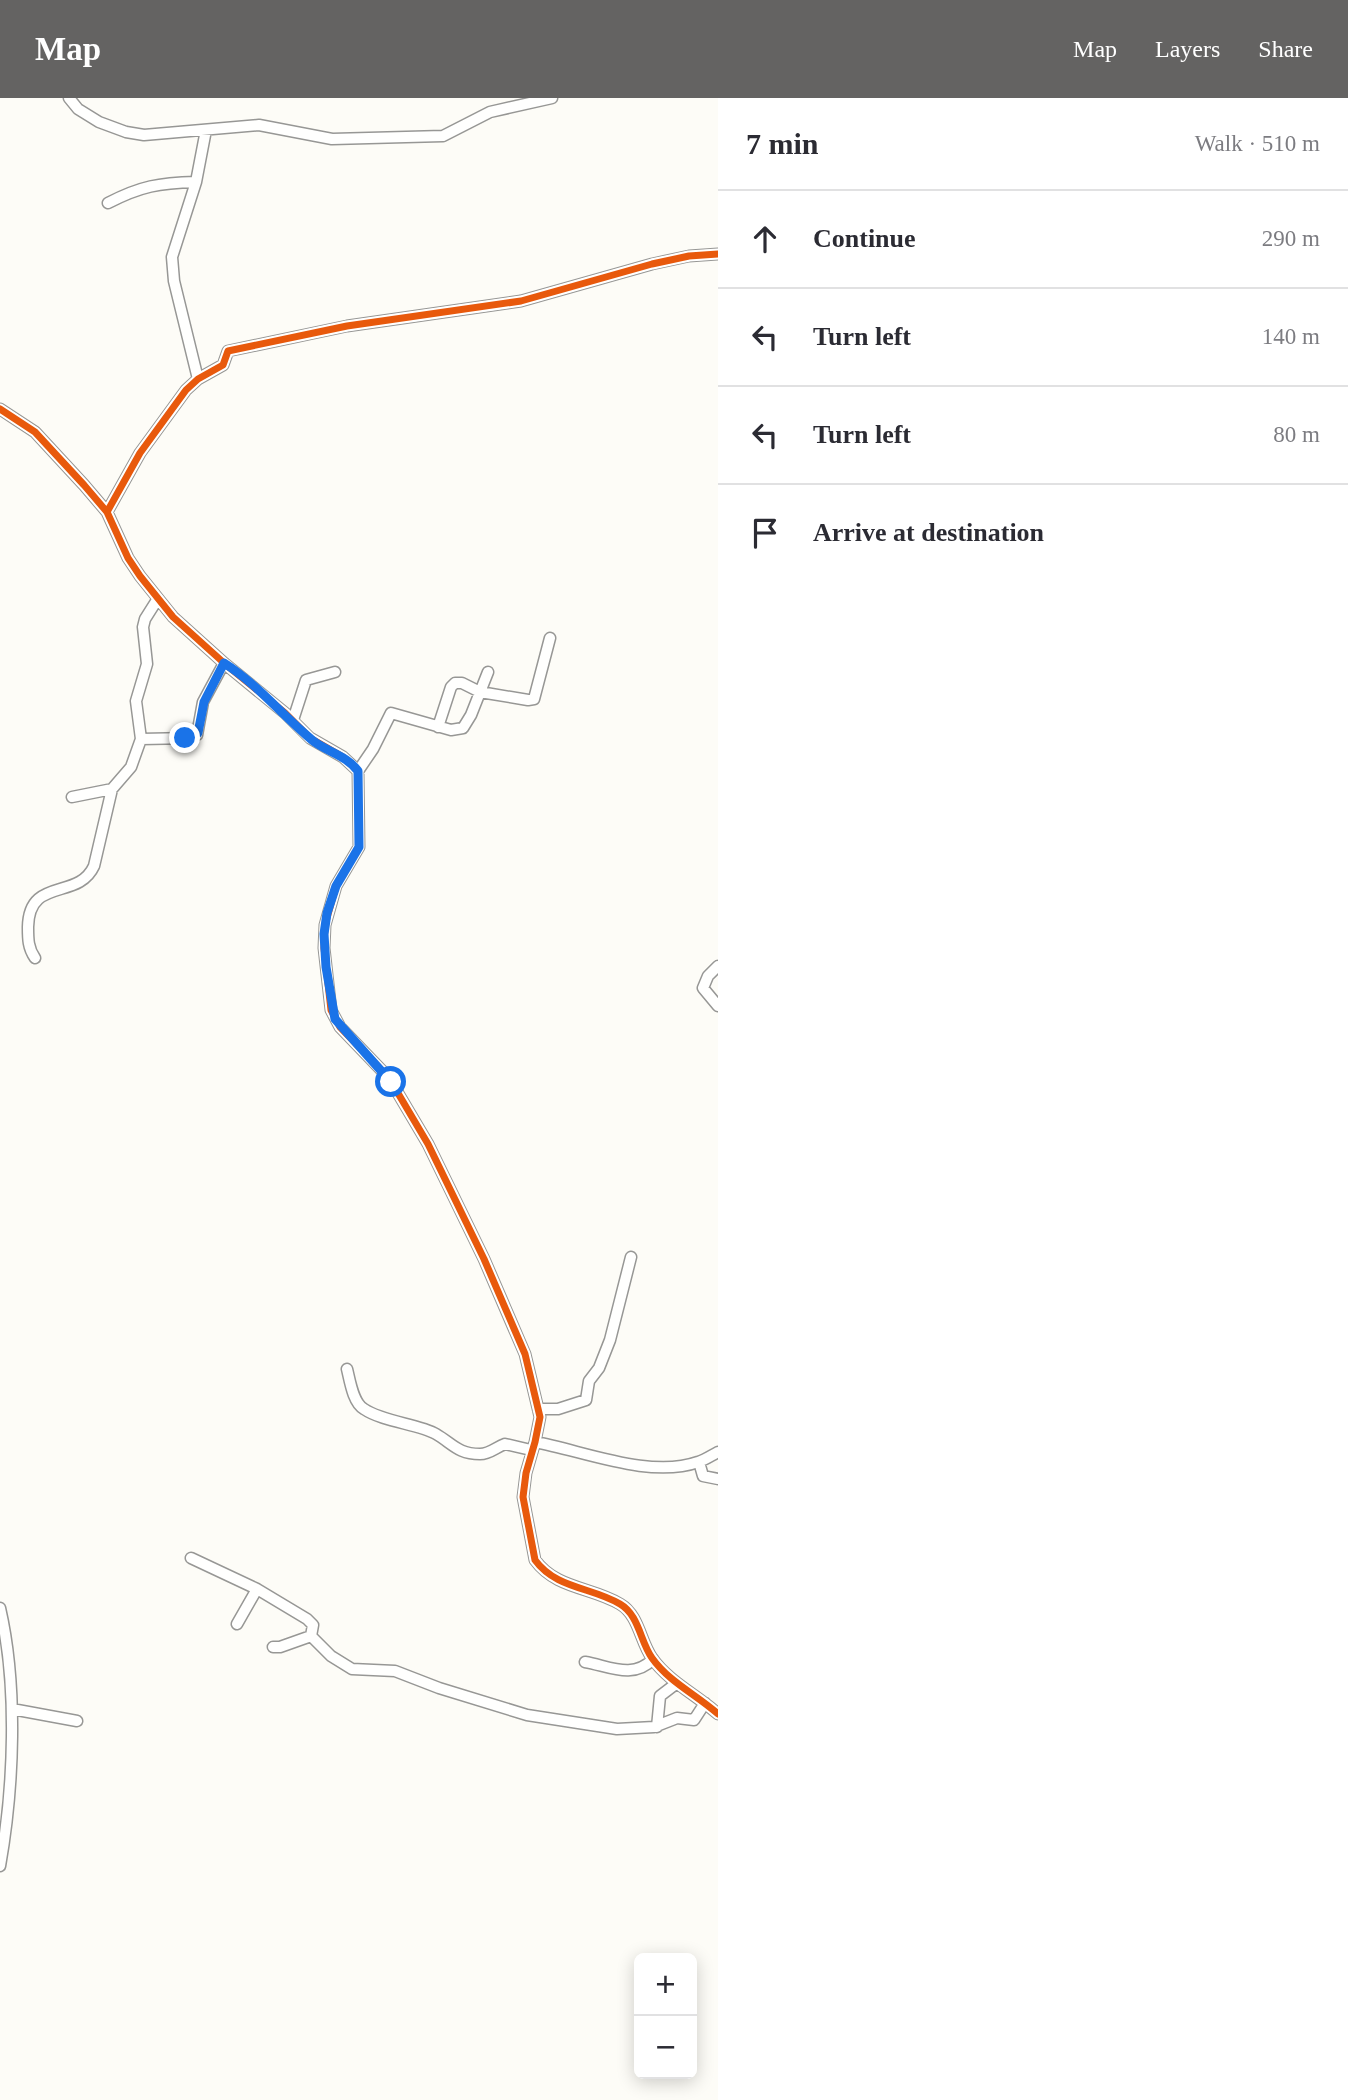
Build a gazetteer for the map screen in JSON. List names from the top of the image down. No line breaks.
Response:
{"page":{"header":"Map","nav":["Map","Layers","Share"],"heading":["7 min","Walk · 510 m"],"list":[["Continue","290 m"],["Turn left","140 m"],["Turn left","80 m"],"Arrive at destination"],"map_buttons":["+","−"]}}
